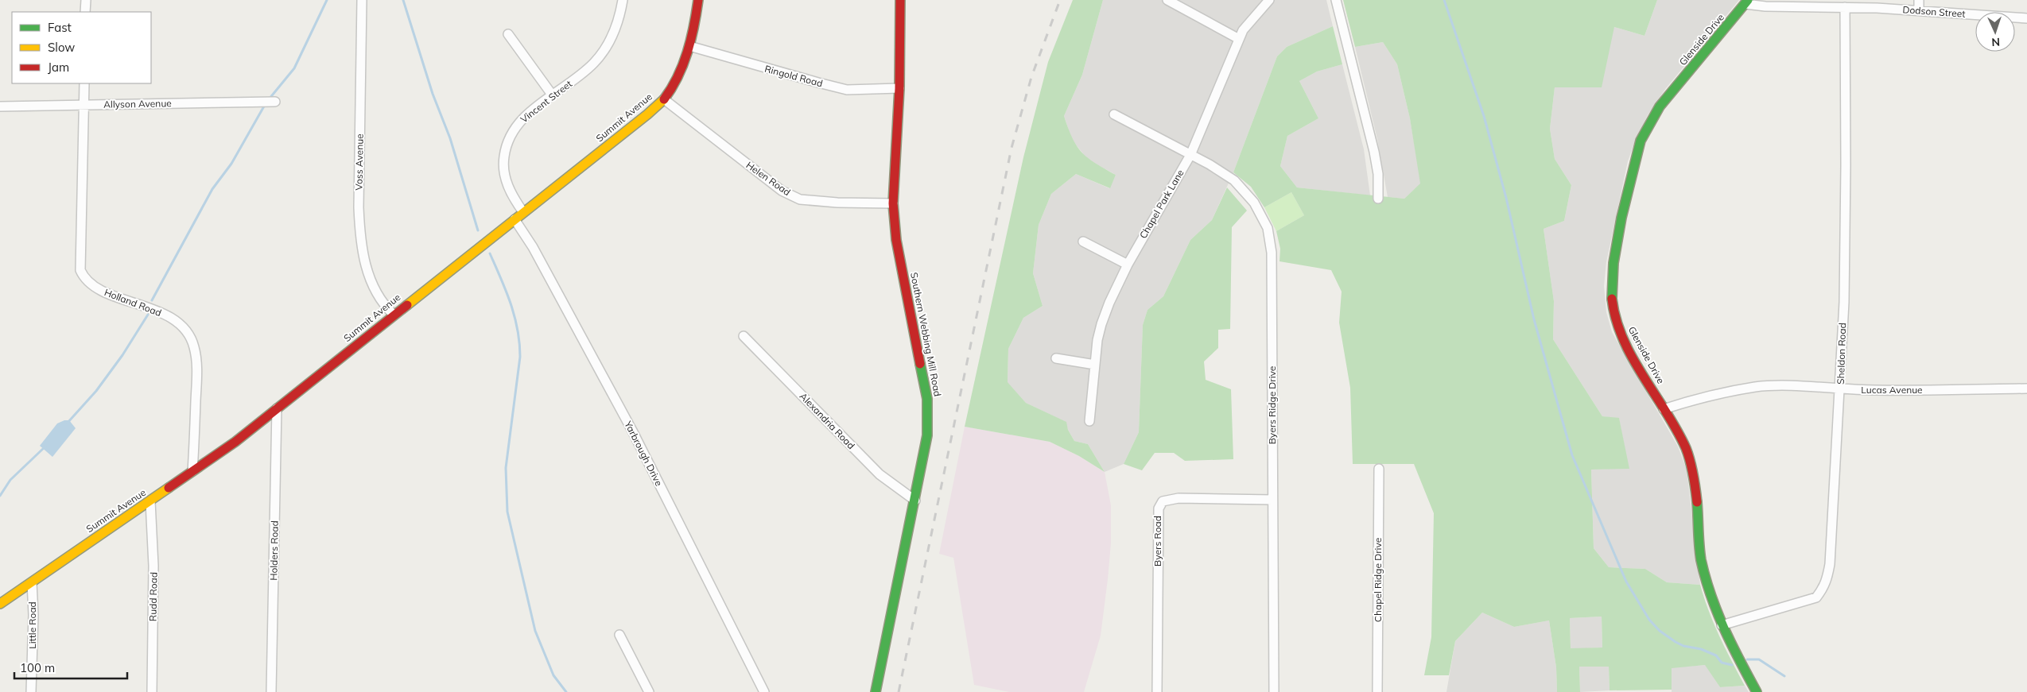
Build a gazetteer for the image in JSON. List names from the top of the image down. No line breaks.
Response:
{"streets":{"street":["Dodson Street","Glenside Drive","Ringold Road","Vincent Street","Allyson Avenue","Summit Avenue","Voss Avenue","Helen Road","Chapel Park Lane","Holland Road","Southern Webbing Mill Road","Sheldon Road","Lucas Avenue","Byers Ridge Drive","Alexandria Road","Yarbrough Drive","Byers Road","Holders Road","Chapel Ridge Drive","Rudd Road","Little Road"]},"crossings":[["Dodson Street","Glenside Drive"],["Dodson Street","Sheldon Road"],["Glenside Drive","Sheldon Road"],["Glenside Drive","Lucas Avenue"],["Ringold Road","Summit Avenue"],["Ringold Road","Southern Webbing Mill Road"],["Vincent Street","Summit Avenue"],["Allyson Avenue","Holland Road"],["Summit Avenue","Voss Avenue"],["Summit Avenue","Helen Road"],["Summit Avenue","Holland Road"],["Summit Avenue","Yarbrough Drive"],["Summit Avenue","Holders Road"],["Summit Avenue","Rudd Road"],["Summit Avenue","Little Road"],["Helen Road","Southern Webbing Mill Road"],["Chapel Park Lane","Byers Ridge Drive"],["Southern Webbing Mill Road","Alexandria Road"],["Sheldon Road","Lucas Avenue"],["Byers Ridge Drive","Byers Road"]],"legend":["Fast","Slow","Jam"],"scale_bar":"100 m","north":"bottom"}
